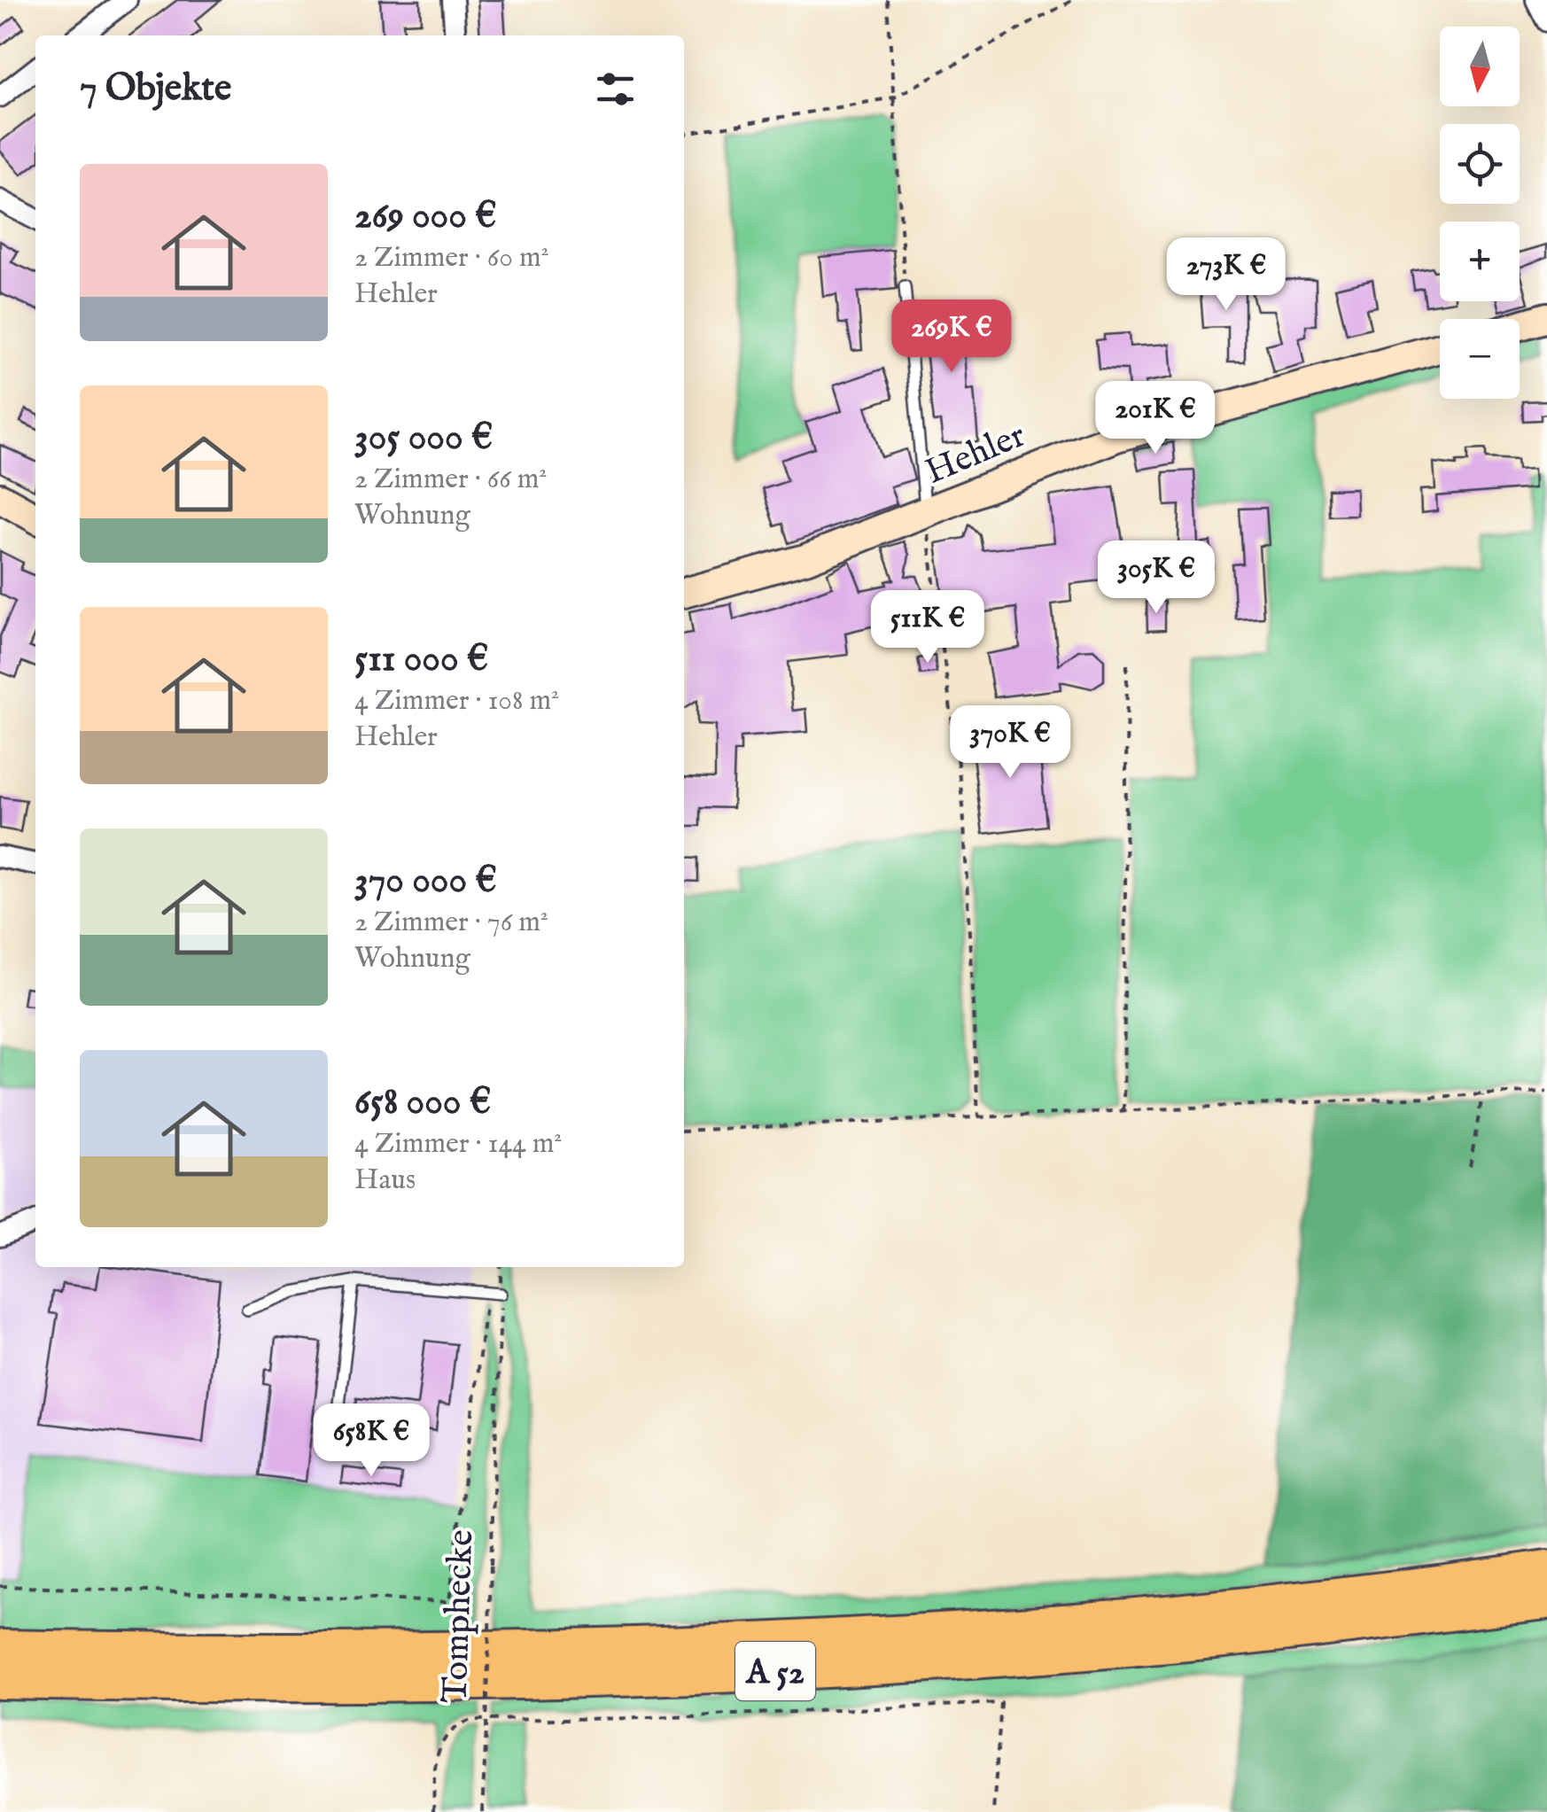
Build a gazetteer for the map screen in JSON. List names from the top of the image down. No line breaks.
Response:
{"streets":{"highway":["A 52"],"main road":["Hehler"],"path":["Tomphecke"]},"north":"bottom","page":{"map_buttons":["+","−"],"heading":"7 Objekte","list":[{"name":"269 000 €","note":"2 Zimmer · 60 m² · Hehler"},{"name":"305 000 €","note":"2 Zimmer · 66 m² · Wohnung"},{"name":"511 000 €","note":"4 Zimmer · 108 m² · Hehler"},{"name":"370 000 €","note":"2 Zimmer · 76 m² · Wohnung"},{"name":"658 000 €","note":"4 Zimmer · 144 m² · Haus"}],"price":["273K €","269K €","201K €","305K €","511K €","370K €","658K €"]}}
